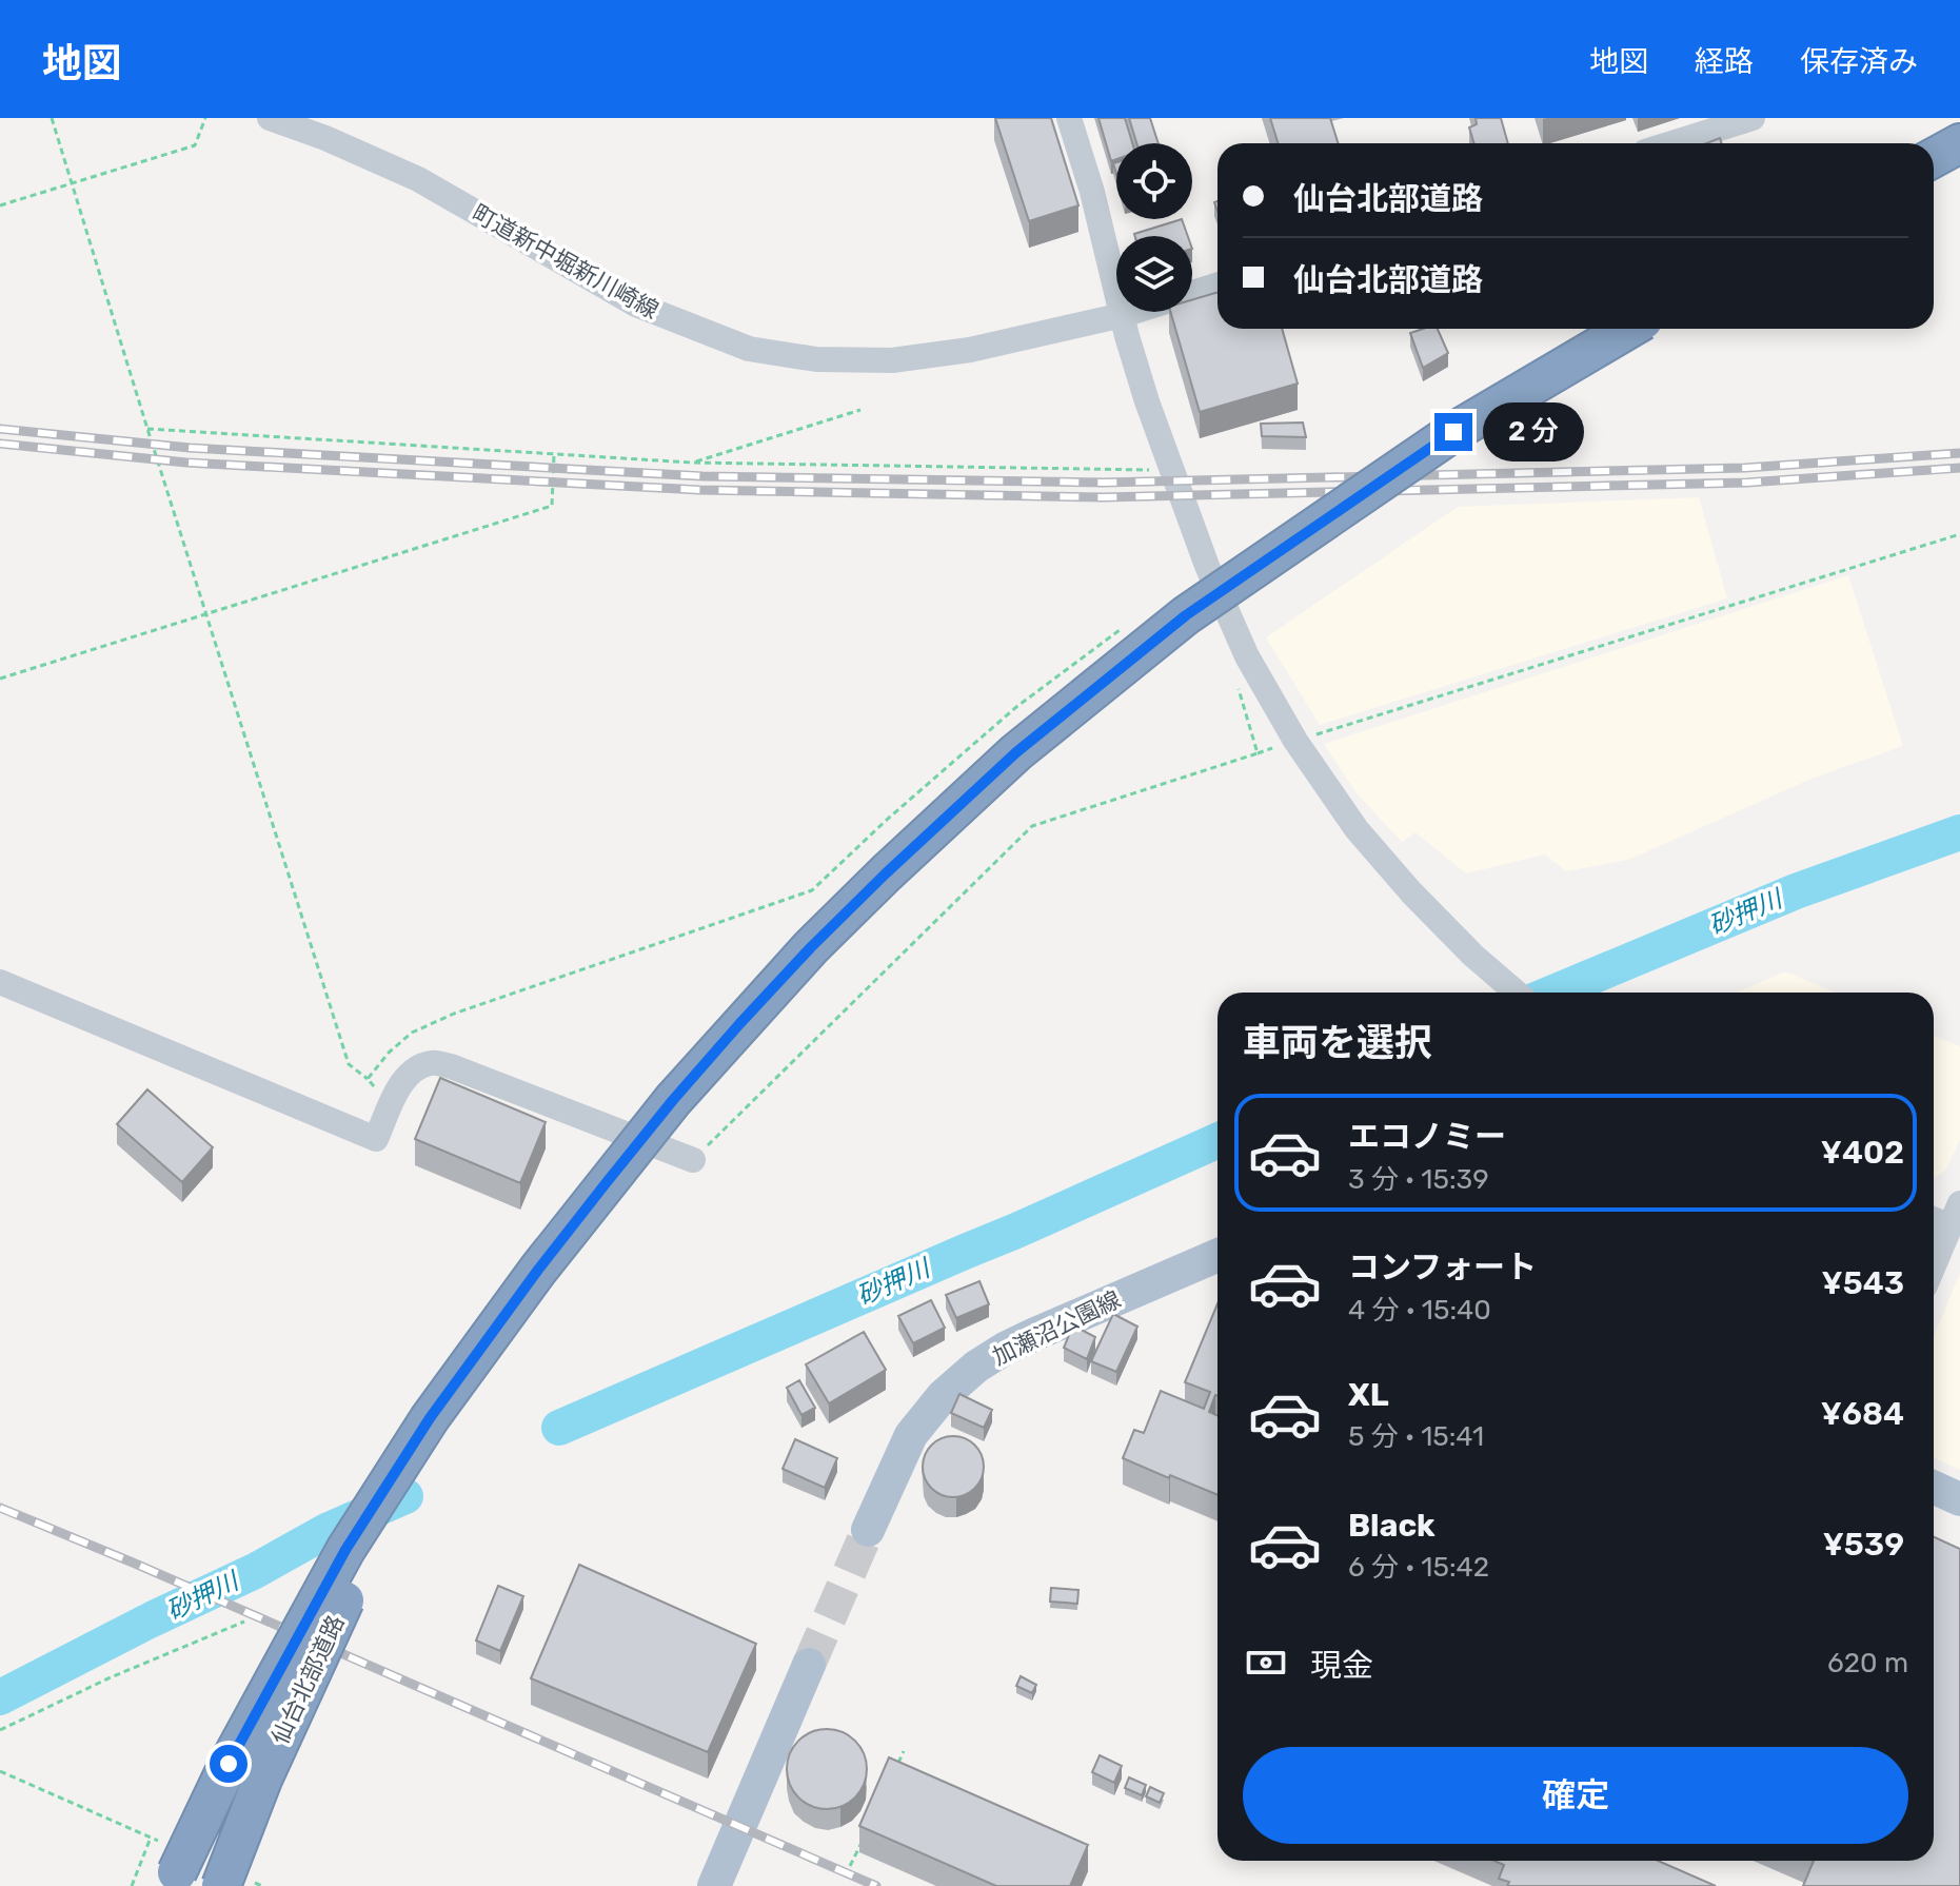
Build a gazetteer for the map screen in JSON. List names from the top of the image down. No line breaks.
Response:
{"streets":{"highway":["仙台北部道路"],"main road":["加瀬沼公園線"],"street":["町道新中堀新川崎線"]},"water":["砂押川"],"page":{"header":"地図","nav":["地図","経路","保存済み"],"banner":["仙台北部道路","仙台北部道路"],"bubble":"2 分","heading":"車両を選択","list":[{"name":"エコノミー","note":"3 分 · 15:39","value":"¥402"},{"name":"コンフォート","note":"4 分 · 15:40","value":"¥543"},{"name":"XL","note":"5 分 · 15:41","value":"¥684"},{"name":"Black","note":"6 分 · 15:42","value":"¥539"}],"pay":["現金","620 m"],"buttons":"確定"}}
